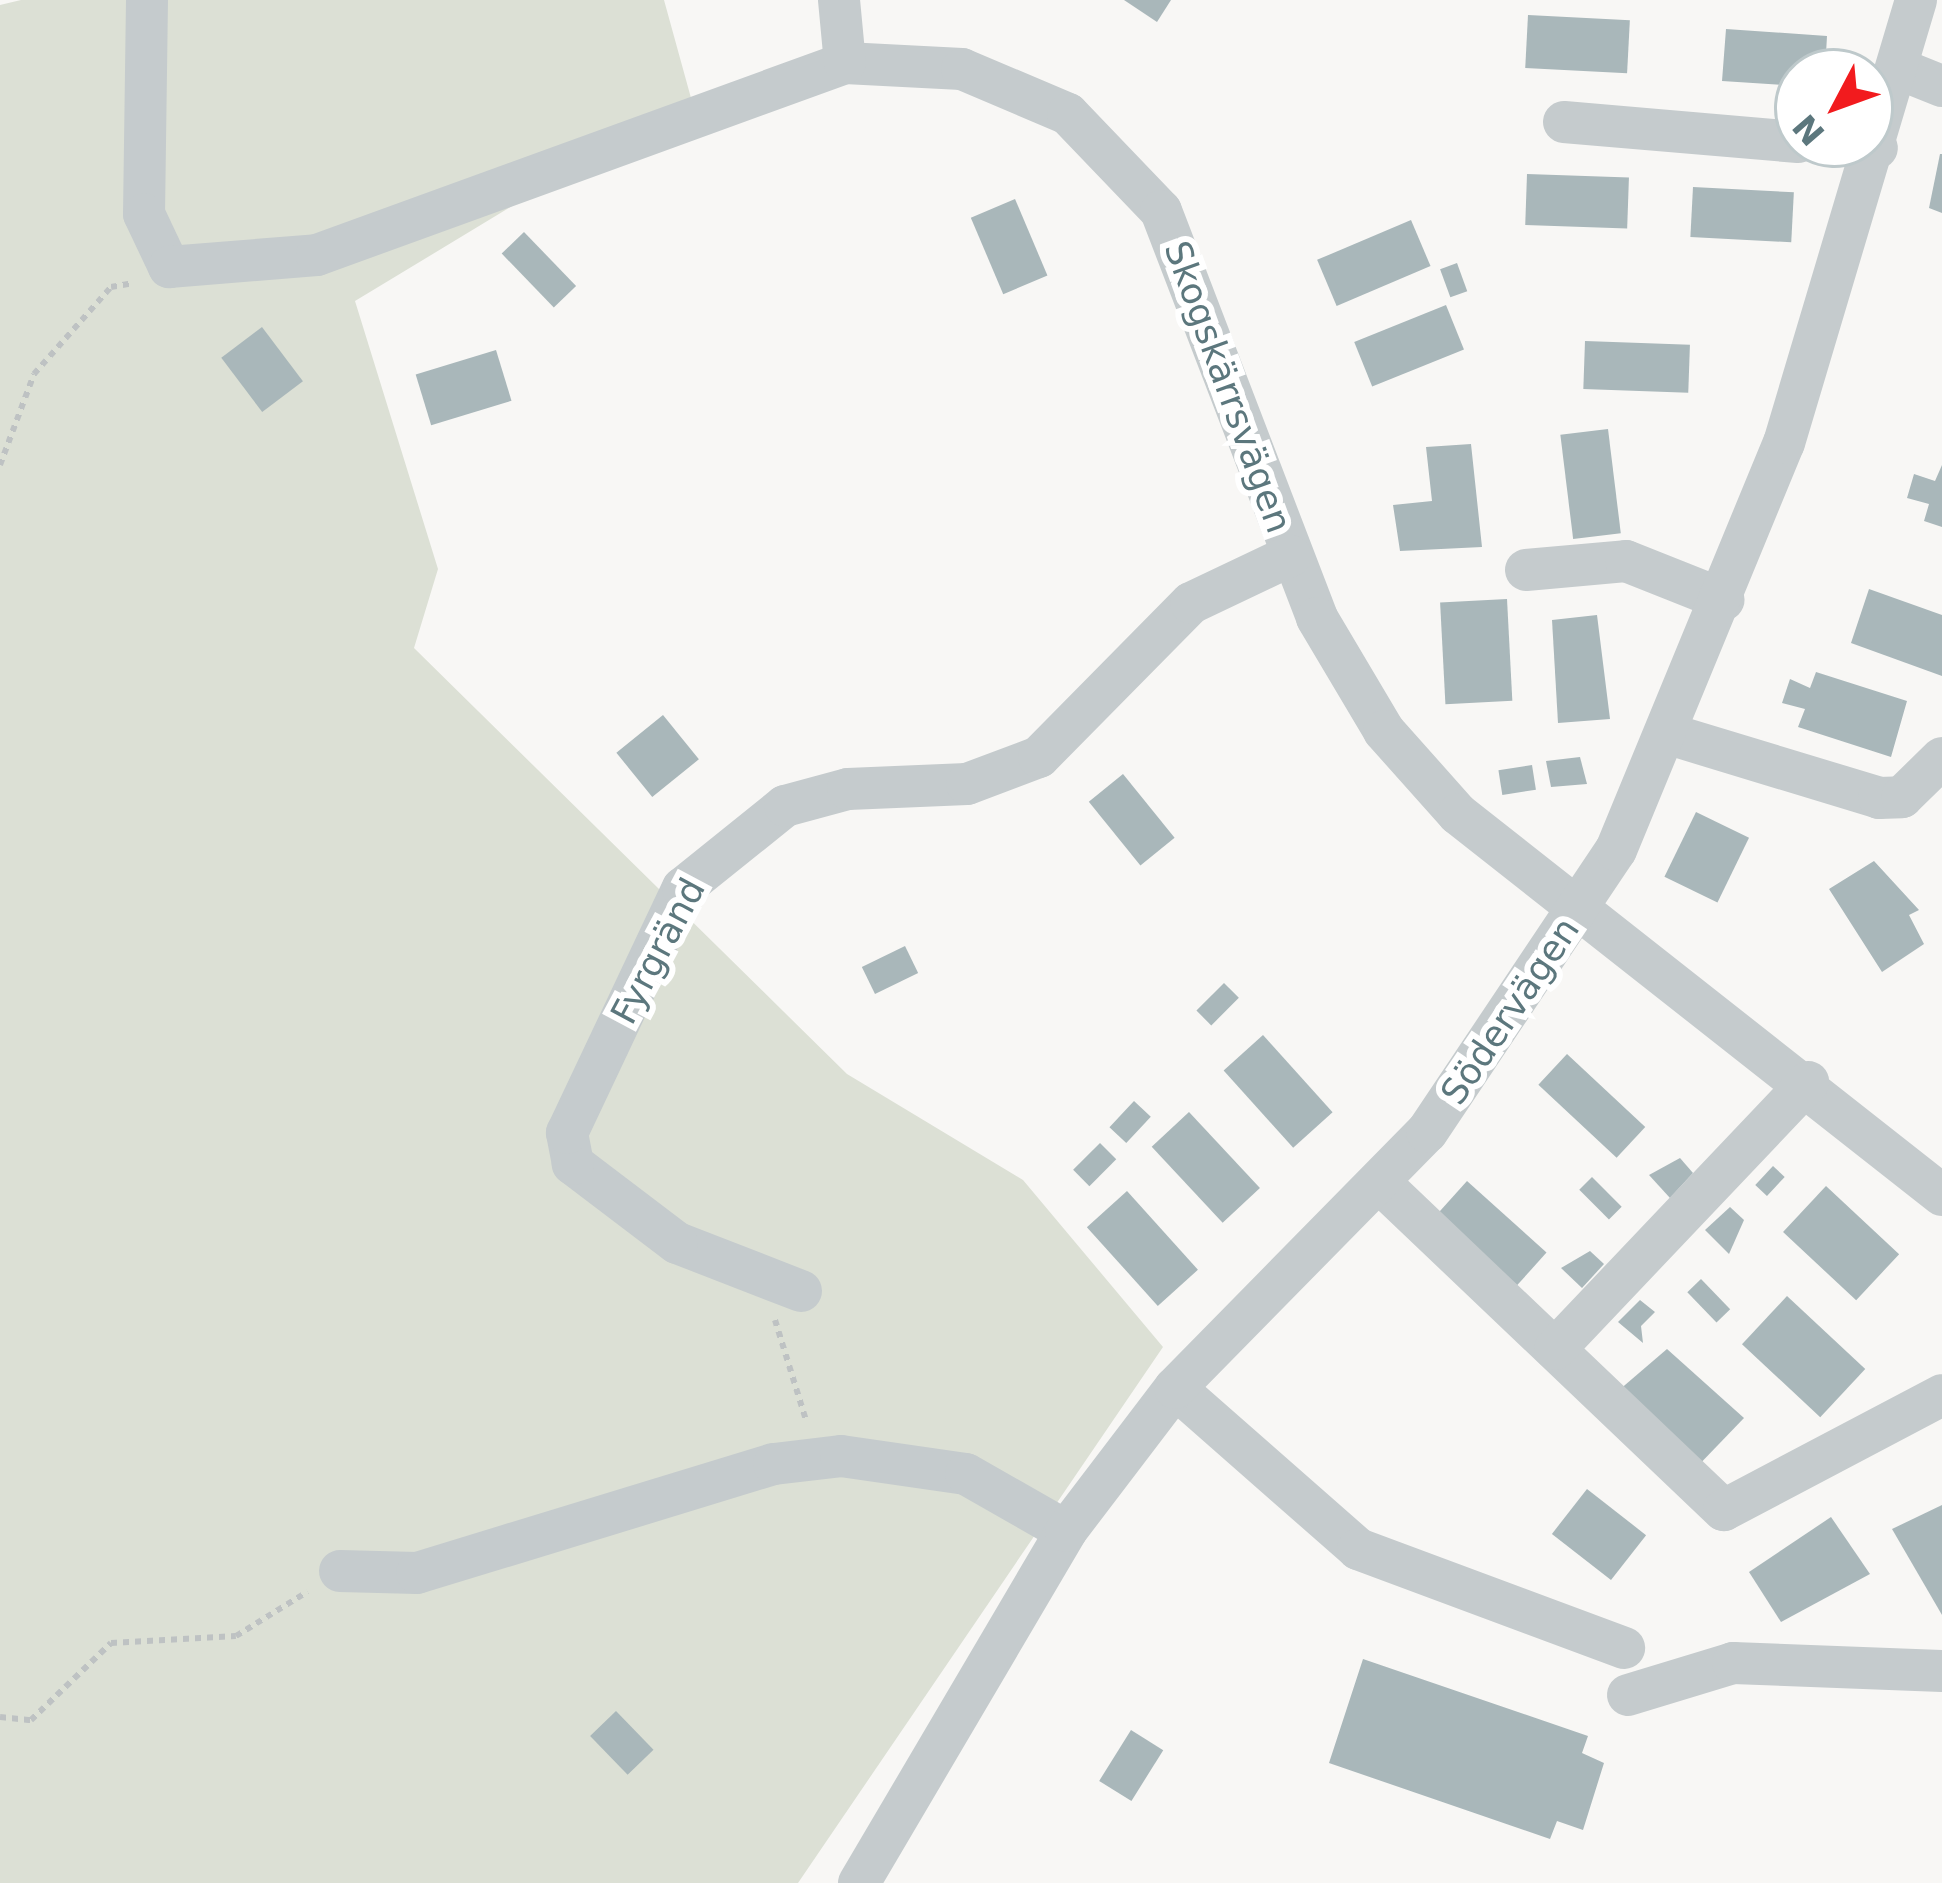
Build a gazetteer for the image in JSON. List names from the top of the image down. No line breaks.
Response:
{"streets":{"street":["Skogskärrsvägen","Fyrgränd","Södervägen"]},"crossings":[["Skogskärrsvägen","Fyrgränd"],["Skogskärrsvägen","Södervägen"]],"north":"bottom left"}
